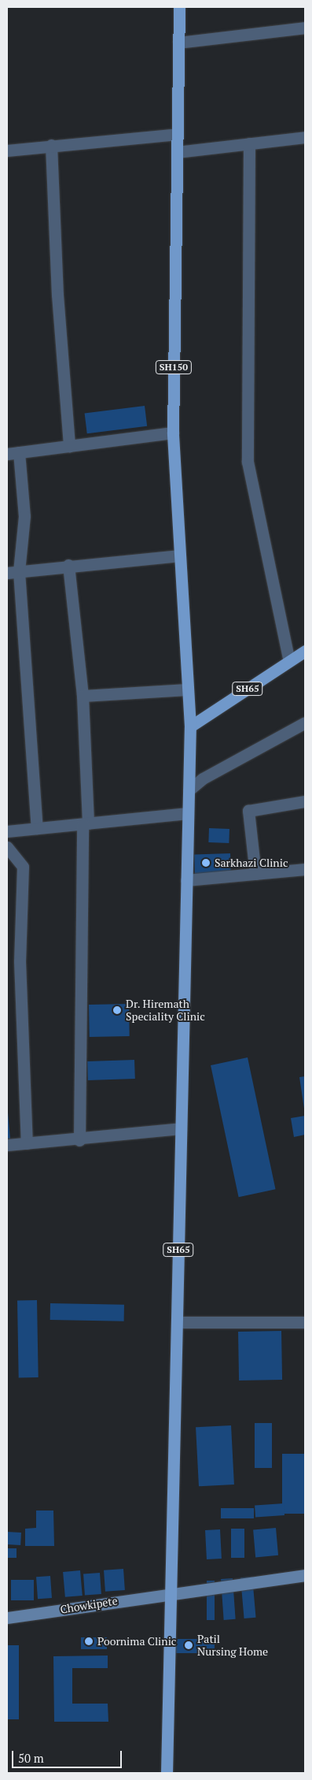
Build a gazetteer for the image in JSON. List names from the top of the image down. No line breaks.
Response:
{"streets":{"main road":["SH150","SH65"],"street":["Chowkipete"]},"crossings":[["SH150","SH65"],["SH65","Chowkipete"]],"places":["Sarkhazi Clinic","Dr. Hiremath Speciality Clinic","Poornima Clinic","Patil Nursing Home"],"scale_bar":"50 m"}
